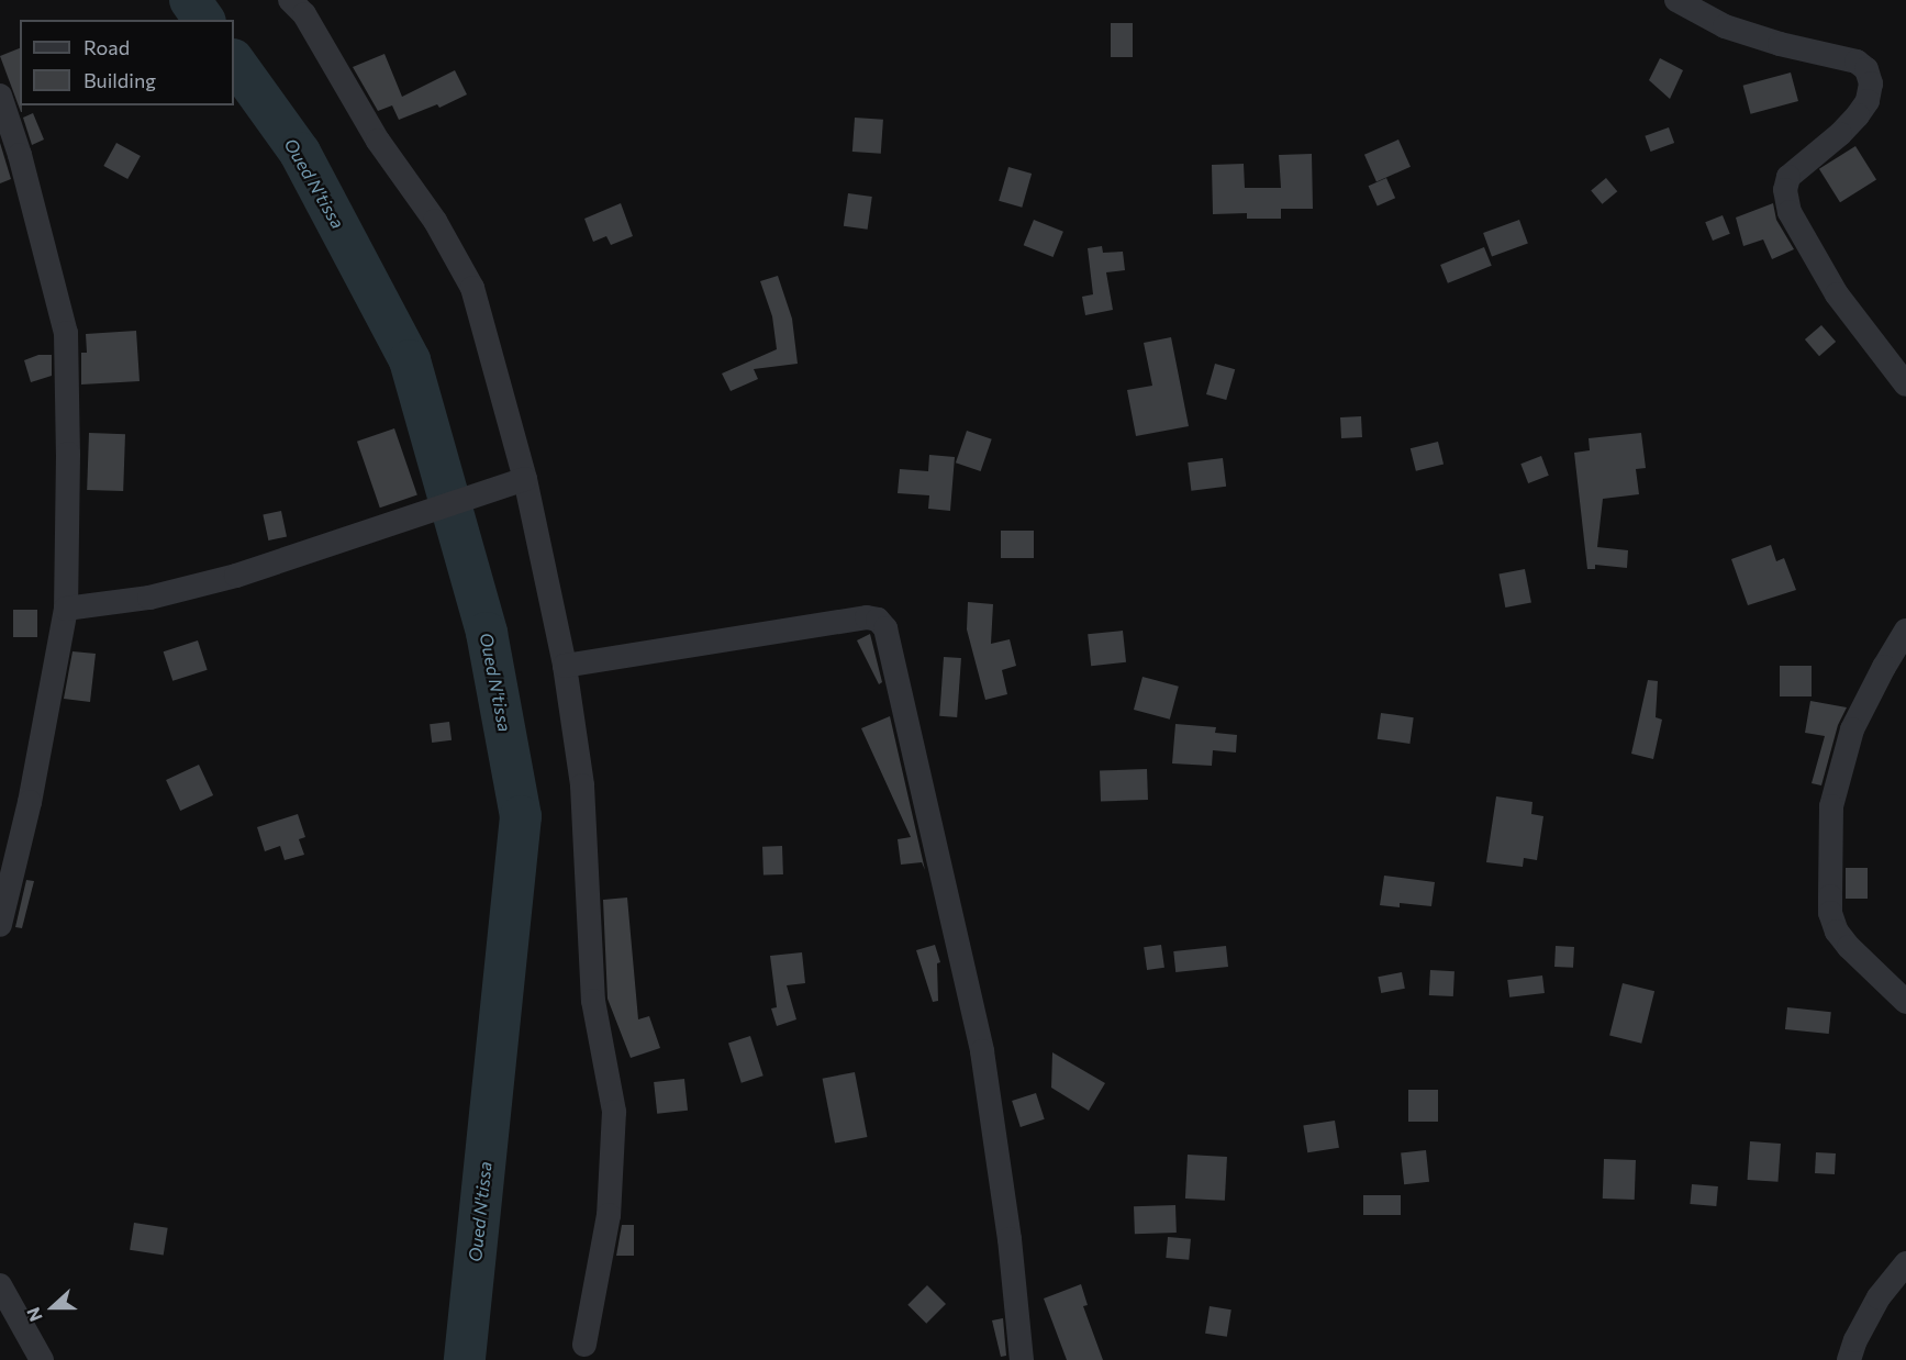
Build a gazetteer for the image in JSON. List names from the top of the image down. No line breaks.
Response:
{"water":["Oued N'tissa"],"legend":["Road","Building"],"north":"left"}
